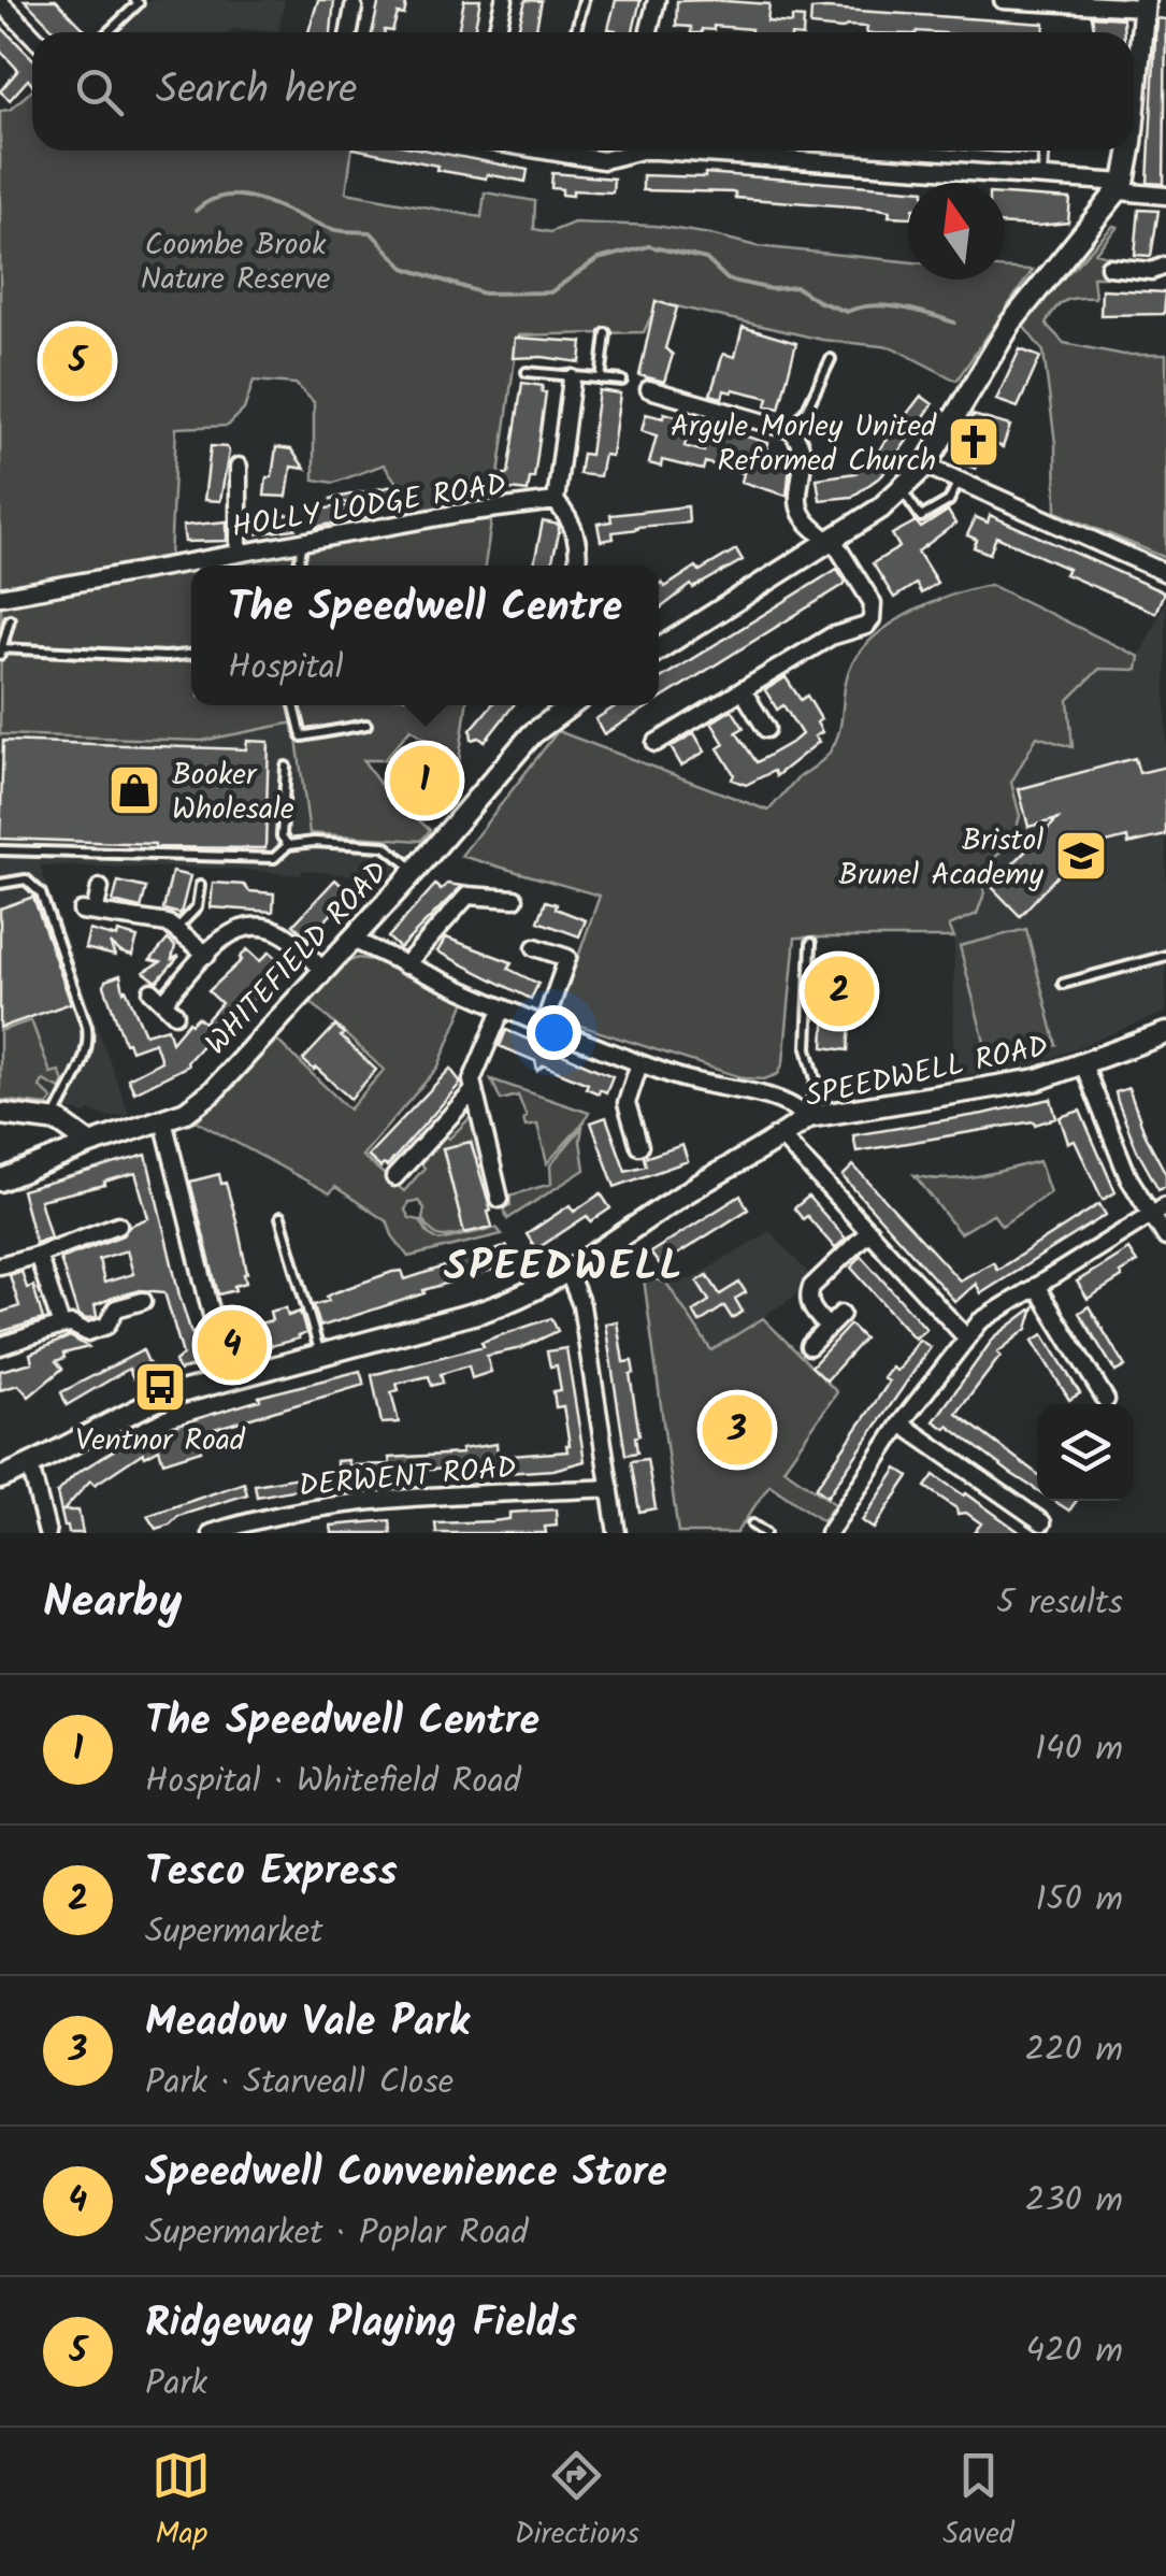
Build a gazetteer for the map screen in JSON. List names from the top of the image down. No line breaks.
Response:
{"streets":{"main road":["WHITEFIELD ROAD","SPEEDWELL ROAD"],"street":["HOLLY LODGE ROAD","DERWENT ROAD"]},"districts":["SPEEDWELL"],"parks":["Coombe Brook Nature Reserve"],"places":{"church":["Argyle Morley United Reformed Church"],"shop":["Booker Wholesale"],"school or university":["Bristol Brunel Academy"],"bus stop":["Ventnor Road"]},"north":"top","page":{"search":"Search here","pins":["5","1","2","4","3"],"popup":["The Speedwell Centre","Hospital"],"heading":["Nearby","5 results"],"list":[{"mark":"1","name":"The Speedwell Centre","note":"Hospital · Whitefield Road","value":"140 m"},{"mark":"2","name":"Tesco Express","note":"Supermarket","value":"150 m"},{"mark":"3","name":"Meadow Vale Park","note":"Park · Starveall Close","value":"220 m"},{"mark":"4","name":"Speedwell Convenience Store","note":"Supermarket · Poplar Road","value":"230 m"},{"mark":"5","name":"Ridgeway Playing Fields","note":"Park","value":"420 m"}],"nav":["Map","Directions","Saved"]}}
